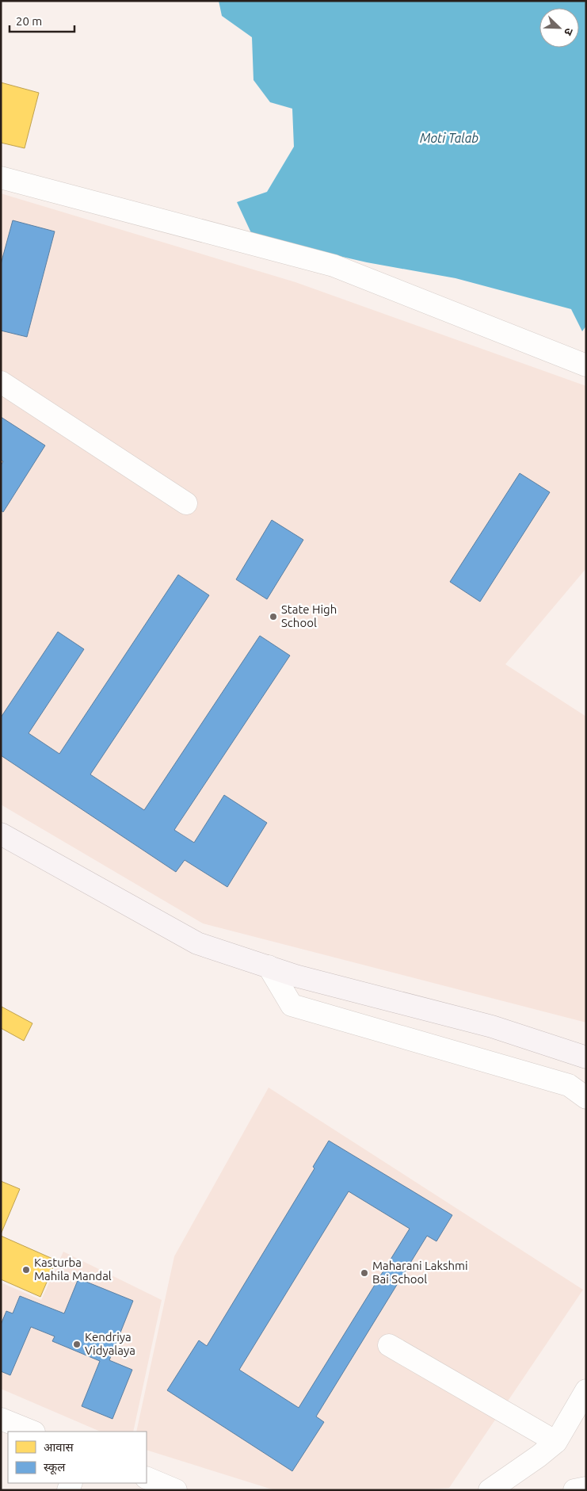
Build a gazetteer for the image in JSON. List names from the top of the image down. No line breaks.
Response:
{"water":["Moti Talab"],"places":["State High School","Kasturba Mahila Mandal","Maharani Lakshmi Bai School","Kendriya Vidyalaya"],"legend":["आवास","स्कूल"],"scale_bar":"20 m","north":"bottom right"}
